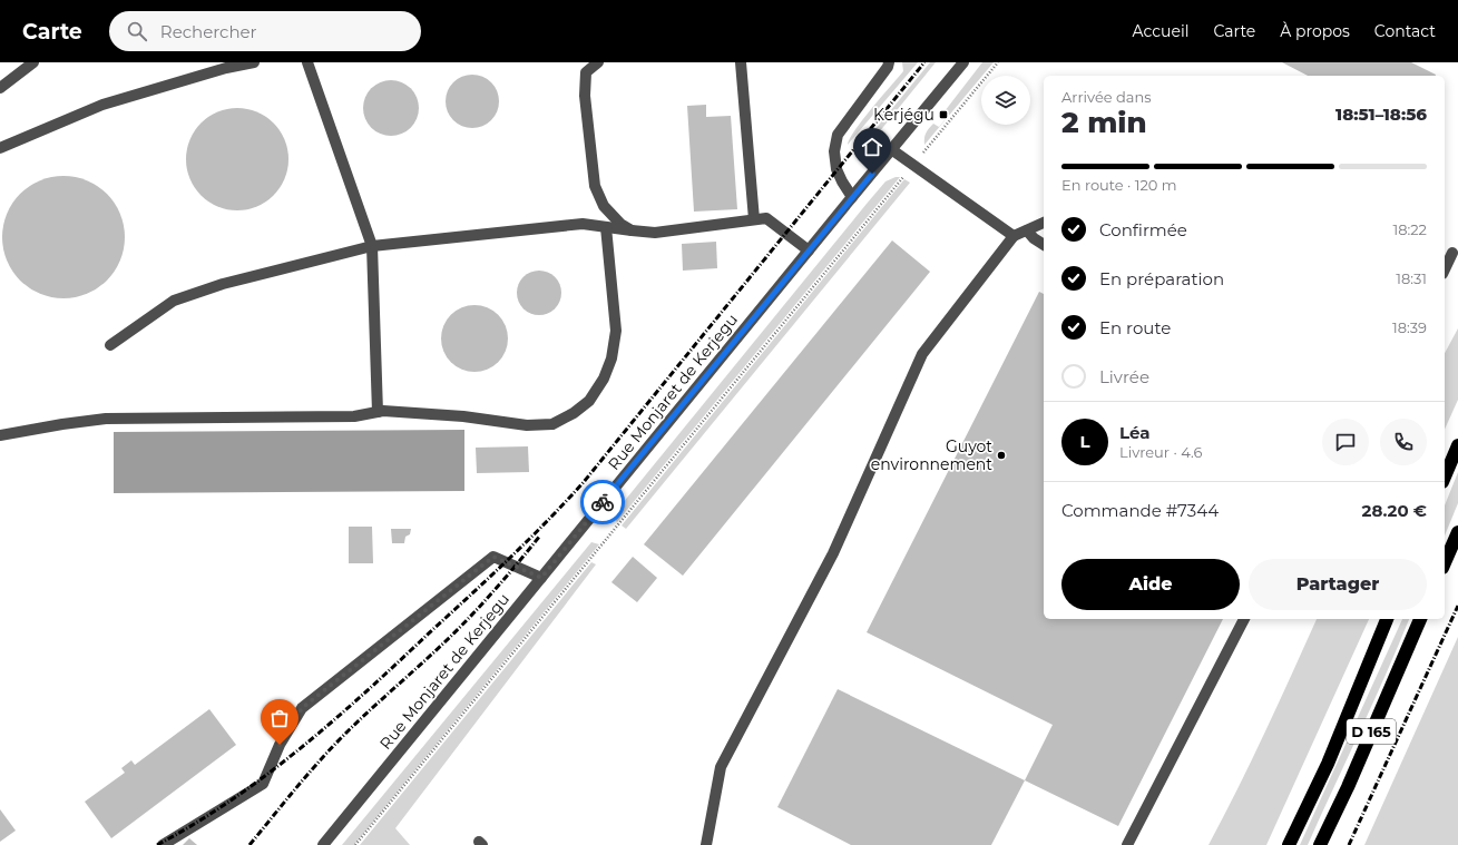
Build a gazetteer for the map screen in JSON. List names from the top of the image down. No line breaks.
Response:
{"streets":{"highway":["D 165"],"street":["Rue Monjaret de Kerjegu"]},"places":{"transit":["Kerjégu"],"other":["Guyot environnement"]},"page":{"header":"Carte","search":"Rechercher","nav":["Accueil","Carte","À propos","Contact"],"heading":["2 min","Arrivée dans","18:51–18:56"],"panel":["Léa","Livreur · 4.6","Commande #7344","28.20 €"],"bar":"En route · 120 m","list":[["Confirmée","18:22"],["En préparation","18:31"],["En route","18:39"],"Livrée"],"round":"L","buttons":["Aide","Partager"]}}
